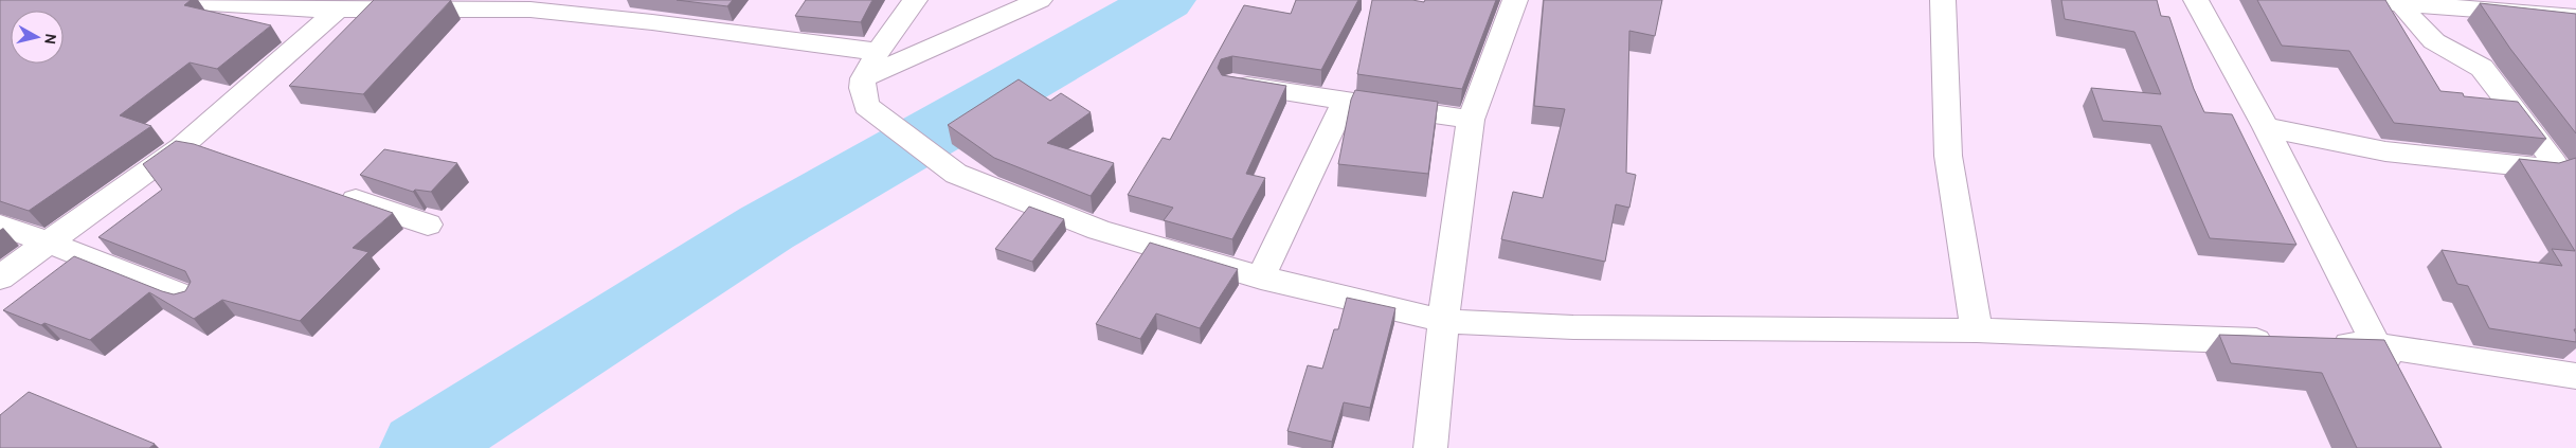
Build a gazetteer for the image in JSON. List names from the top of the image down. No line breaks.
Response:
{"north":"right"}
